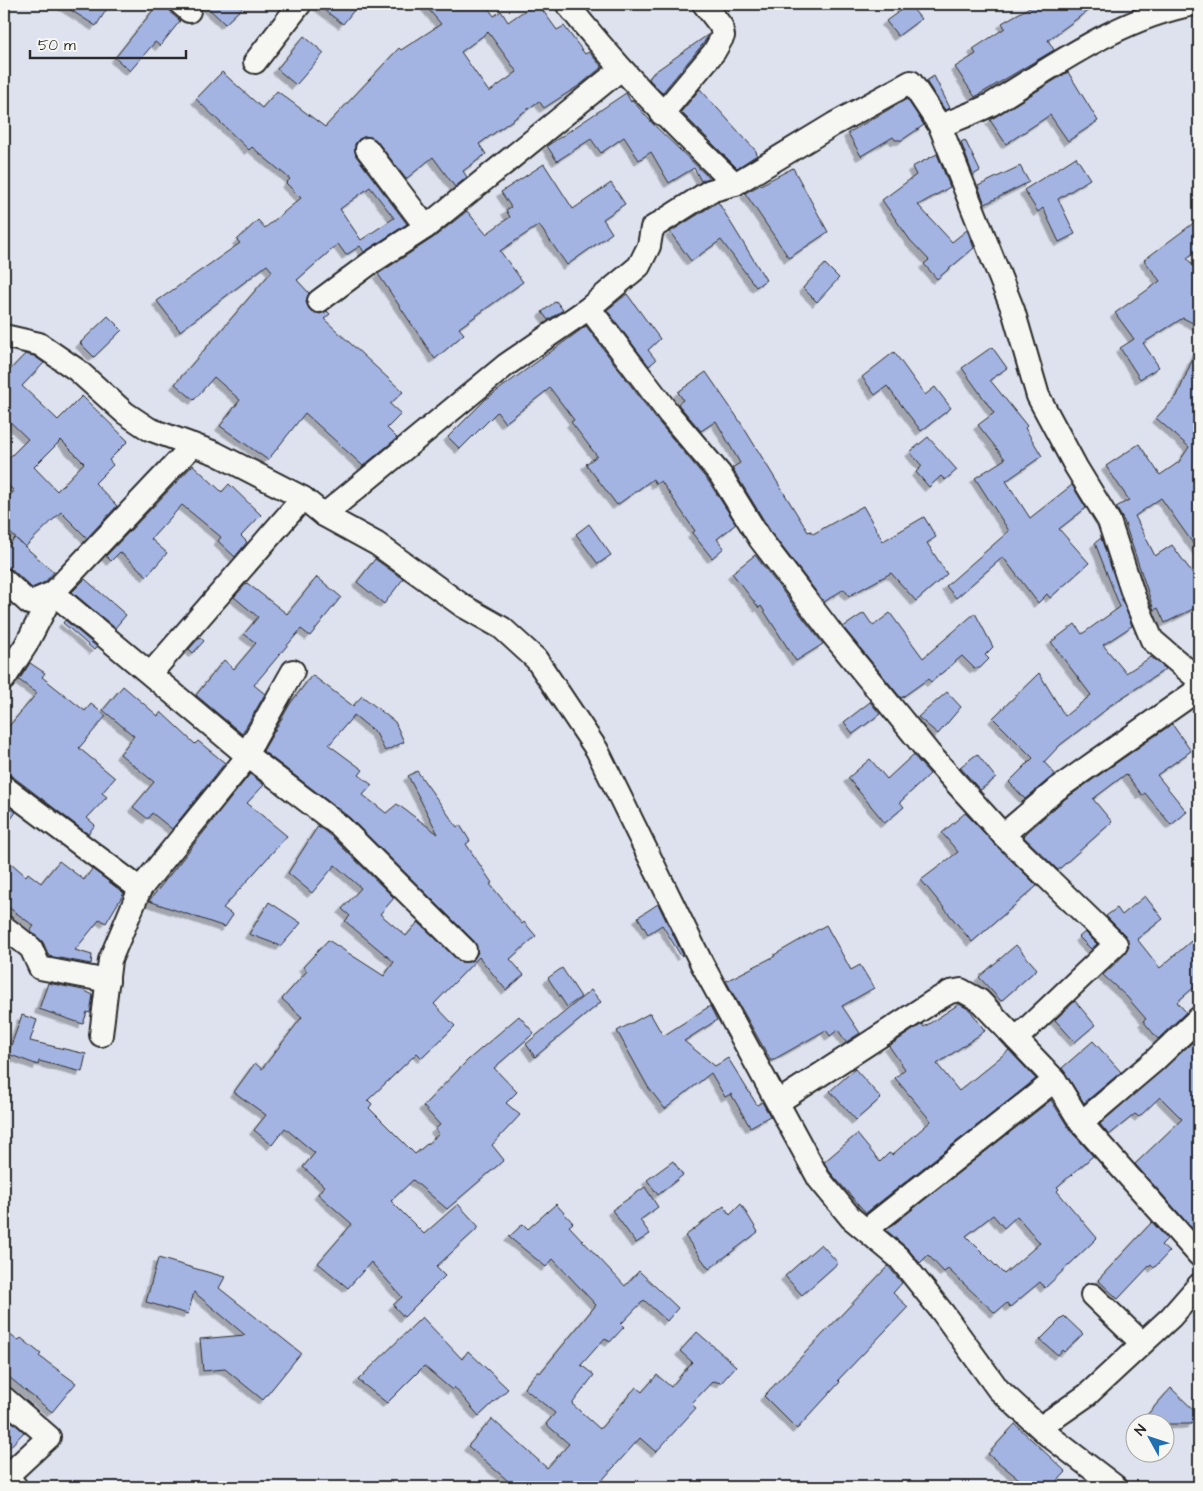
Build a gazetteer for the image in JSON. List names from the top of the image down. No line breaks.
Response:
{"scale_bar":"50 m","north":"top left"}
